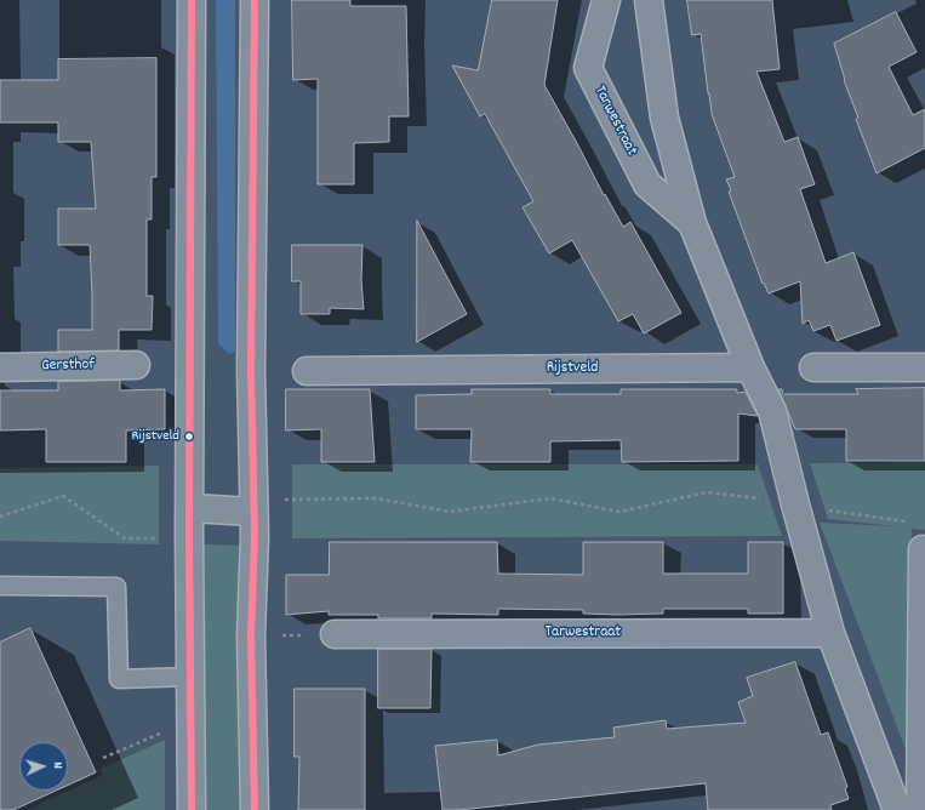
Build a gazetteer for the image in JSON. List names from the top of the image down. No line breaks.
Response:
{"streets":{"street":["Tarwestraat","Gersthof","Rijstveld"]},"crossings":[["Tarwestraat","Rijstveld"]],"places":["Rijstveld"],"north":"right"}
